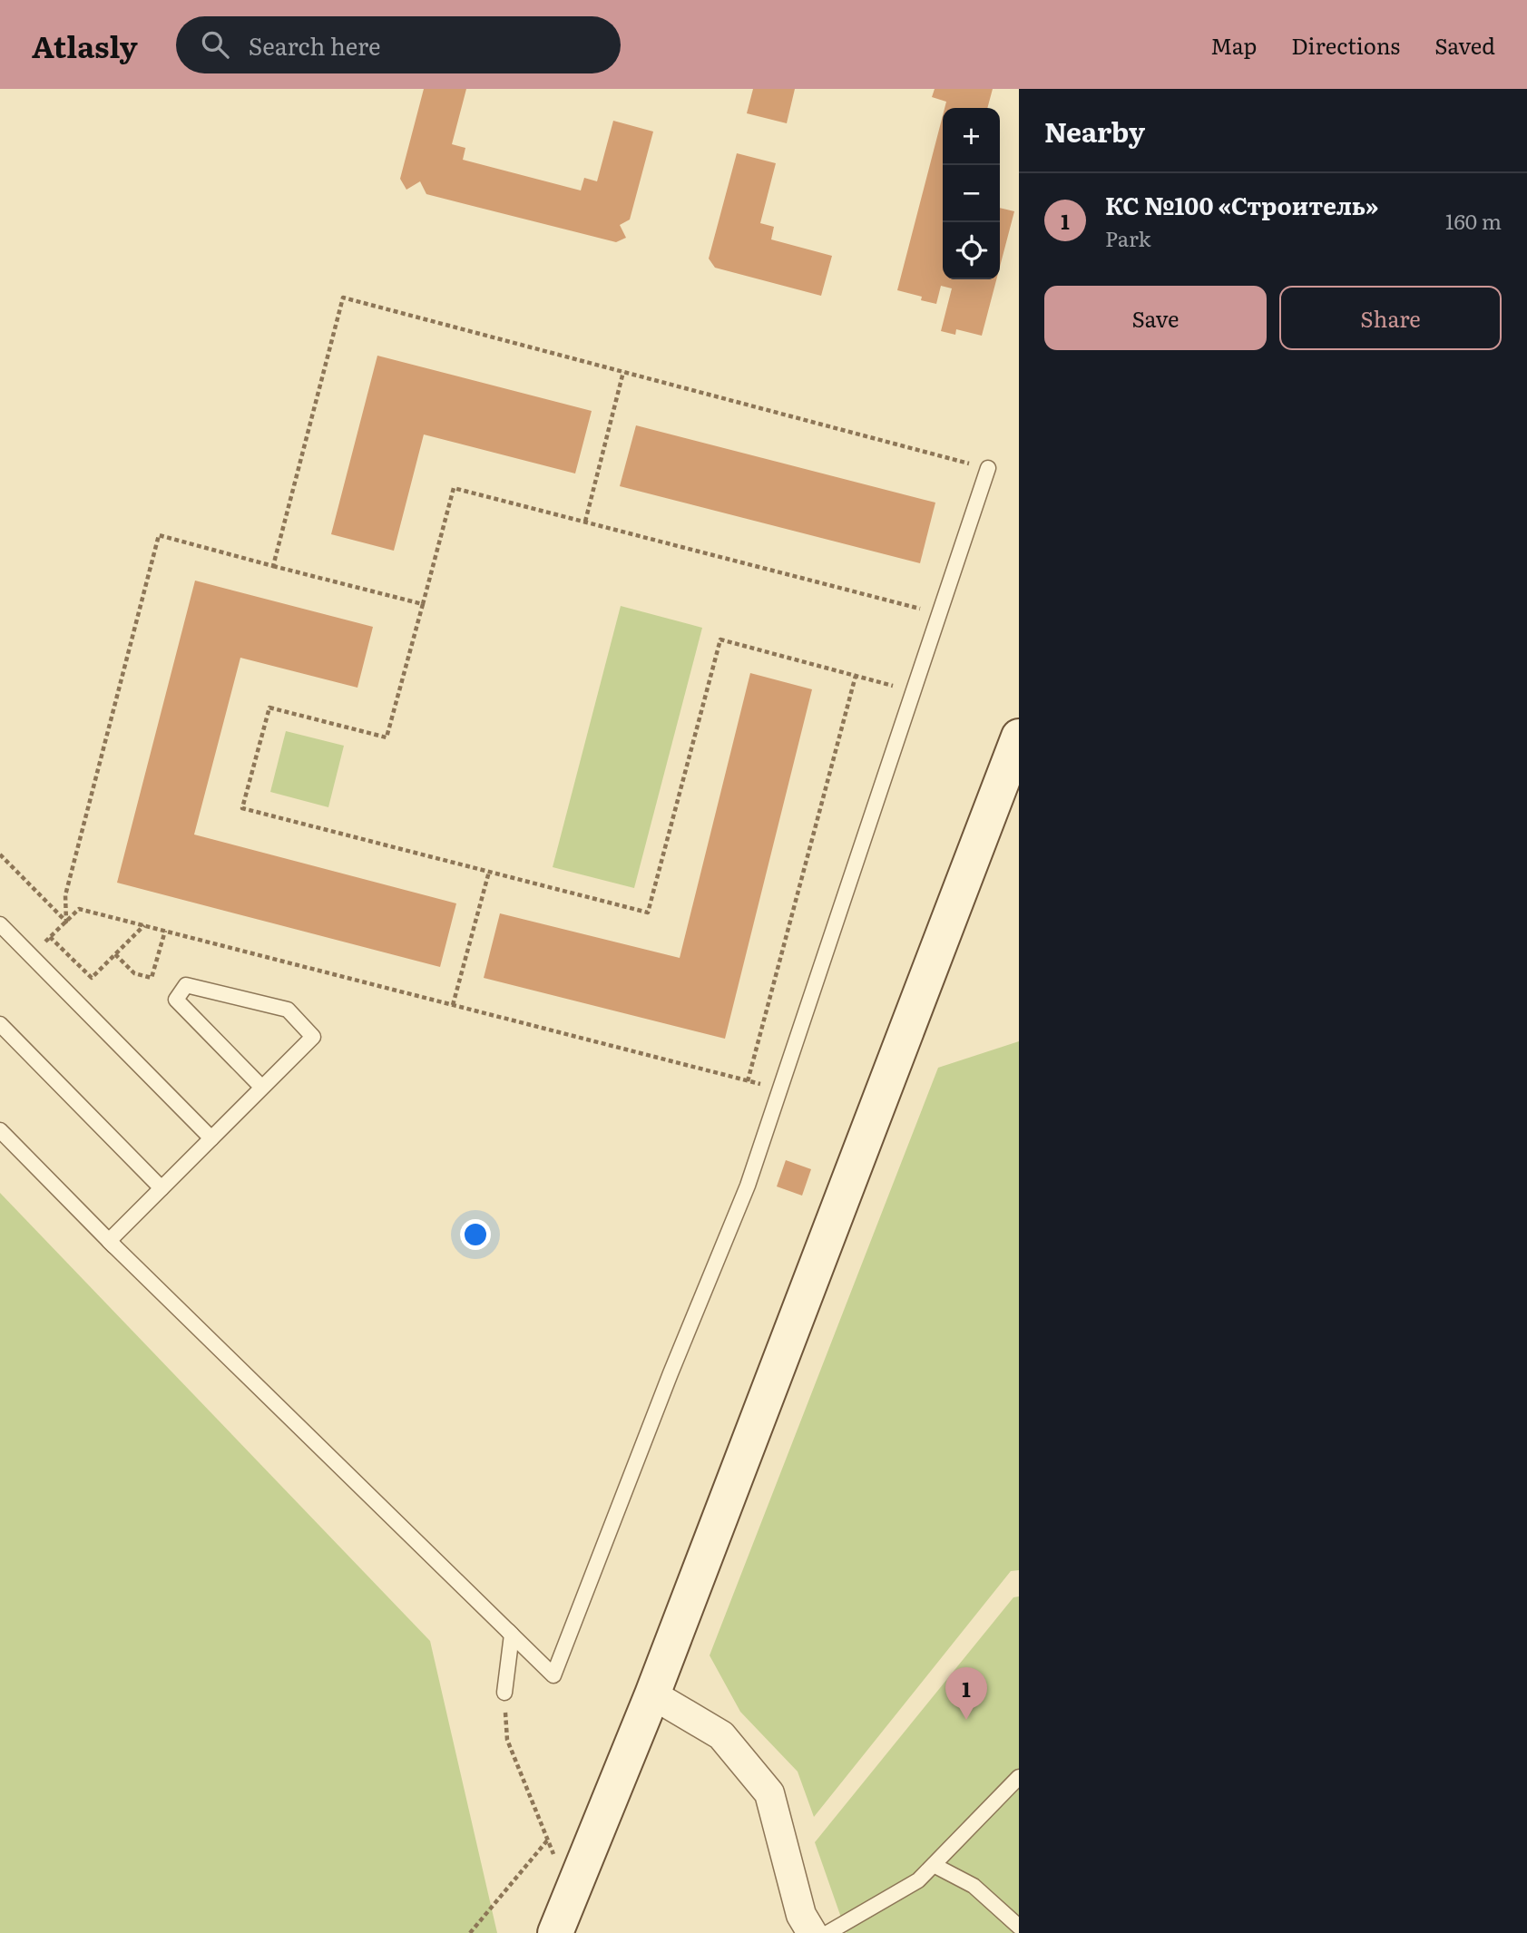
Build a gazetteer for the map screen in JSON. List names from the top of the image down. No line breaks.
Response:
{"page":{"header":"Atlasly","search":"Search here","nav":["Map","Directions","Saved"],"heading":"Nearby","map_buttons":["+","−"],"list":[{"mark":"1","name":"КС №100 «Строитель»","note":"Park","value":"160 m"}],"buttons":["Save","Share"],"pins":"1"}}
